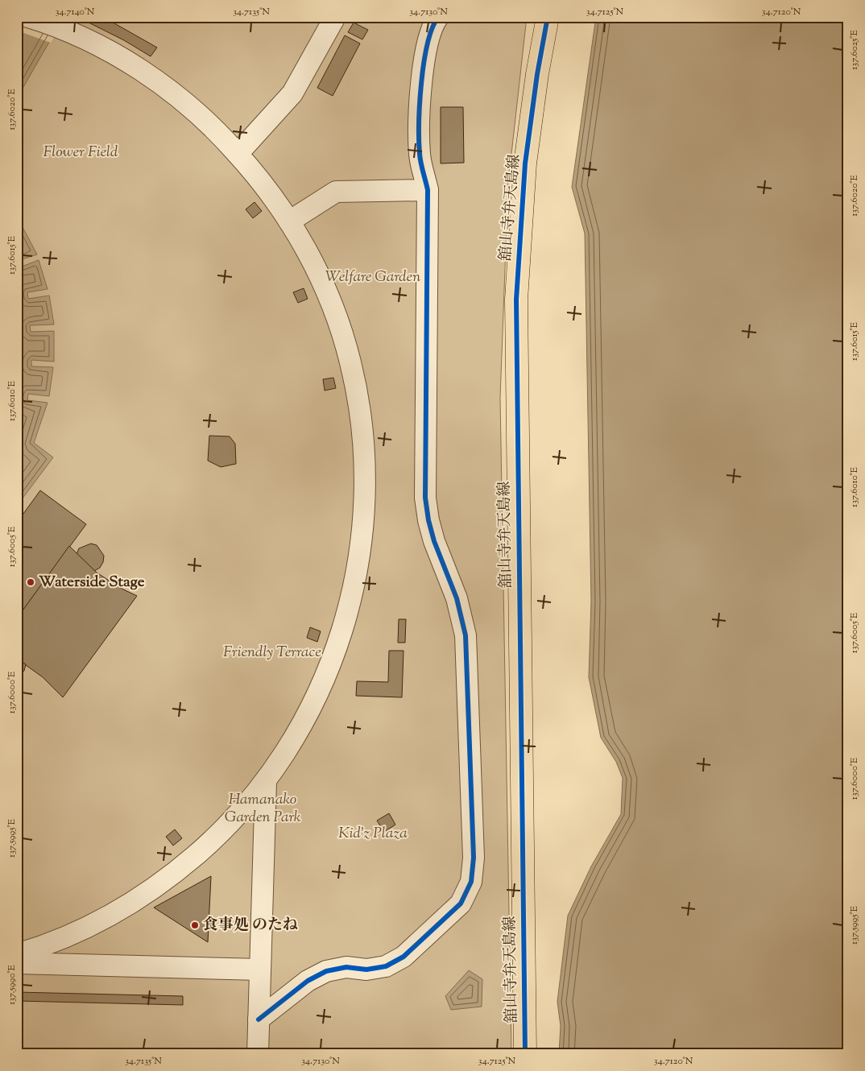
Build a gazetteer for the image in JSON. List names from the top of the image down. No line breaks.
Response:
{"streets":{"main road":["舘山寺弁天島線"]},"parks":["Flower Field","Welfare Garden","Friendly Terrace","Hamanako Garden Park","Kid'z Plaza"],"places":["Waterside Stage","食事処 のたね"],"coordinates":["34.7140°N","34.7135°N","34.7130°N","34.7125°N","34.7120°N","137.6025°E","137.6020°E","137.6015°E","137.6010°E","137.6005°E","137.6000°E","137.5995°E","137.5990°E"]}
